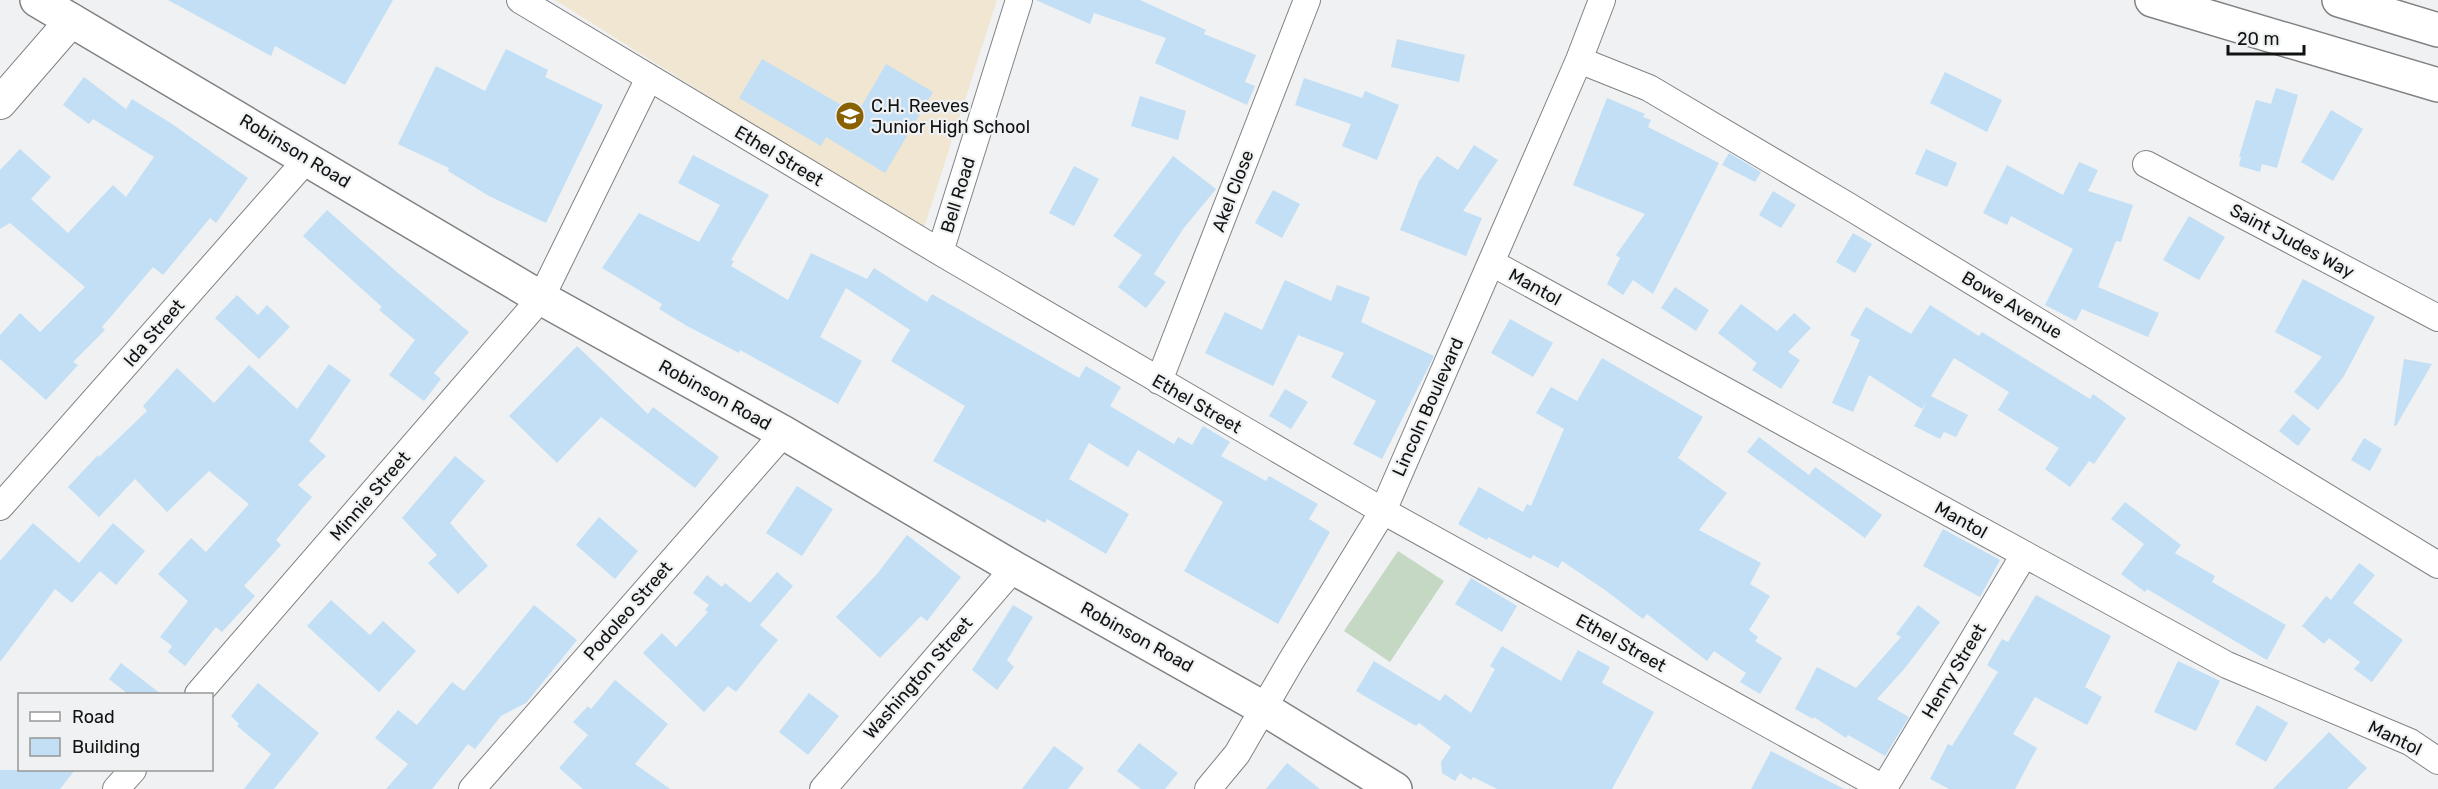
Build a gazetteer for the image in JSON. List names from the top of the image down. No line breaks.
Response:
{"streets":{"main road":["Robinson Road"],"street":["Ethel Street","Akel Close","Bell Road","Saint Judes Way","Mantol","Bowe Avenue","Ida Street","Lincoln Boulevard","Minnie Street","Podoleo Street","Henry Street","Washington Street"]},"crossings":[["Robinson Road","Ida Street"],["Robinson Road","Lincoln Boulevard"],["Robinson Road","Minnie Street"],["Robinson Road","Podoleo Street"],["Robinson Road","Washington Street"],["Ethel Street","Akel Close"],["Ethel Street","Bell Road"],["Ethel Street","Lincoln Boulevard"],["Ethel Street","Minnie Street"],["Ethel Street","Henry Street"],["Mantol","Lincoln Boulevard"],["Mantol","Henry Street"],["Bowe Avenue","Lincoln Boulevard"]],"places":{"school or university":["C.H. Reeves Junior High School"]},"legend":["Road","Building"],"scale_bar":"20 m"}
